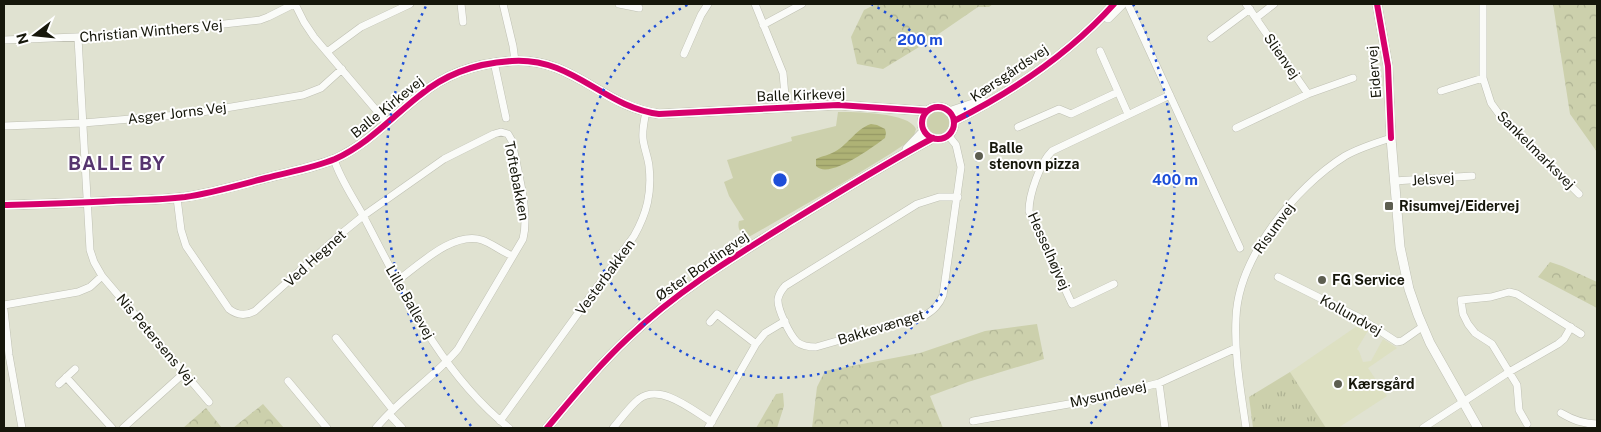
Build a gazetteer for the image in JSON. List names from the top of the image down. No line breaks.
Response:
{"streets":{"street":["Christian Winthers Vej","Slienvej","Eidervej","Kærsgårdsvej","Balle Kirkevej","Asger Jorns Vej","Sankelmarksvej","Jelsvej","Toftebakken","Risumvej","Hesselhøjvej","Ved Hegnet","Øster Bordingvej","Vesterbakken","Lille Ballevej","Kollundvej","Bakkevænget","Nis Petersens Vej","Mysundevej"]},"crossings":[["Christian Winthers Vej","Nis Petersens Vej"],["Eidervej","Jelsvej"],["Eidervej","Risumvej"],["Eidervej","Kollundvej"],["Kærsgårdsvej","Balle Kirkevej"],["Kærsgårdsvej","Øster Bordingvej"],["Kærsgårdsvej","Bakkevænget"],["Balle Kirkevej","Ved Hegnet"],["Balle Kirkevej","Øster Bordingvej"],["Balle Kirkevej","Vesterbakken"],["Balle Kirkevej","Lille Ballevej"],["Balle Kirkevej","Bakkevænget"],["Balle Kirkevej","Nis Petersens Vej"],["Asger Jorns Vej","Nis Petersens Vej"],["Toftebakken","Ved Hegnet"],["Toftebakken","Lille Ballevej"],["Risumvej","Mysundevej"],["Ved Hegnet","Lille Ballevej"],["Øster Bordingvej","Bakkevænget"],["Vesterbakken","Lille Ballevej"]],"districts":["BALLE BY"],"places":{"other":["Balle stenovn pizza","FG Service","Kærsgård"],"transit":["Risumvej/Eidervej"]},"north":"left","rings":["200 m","400 m"]}
